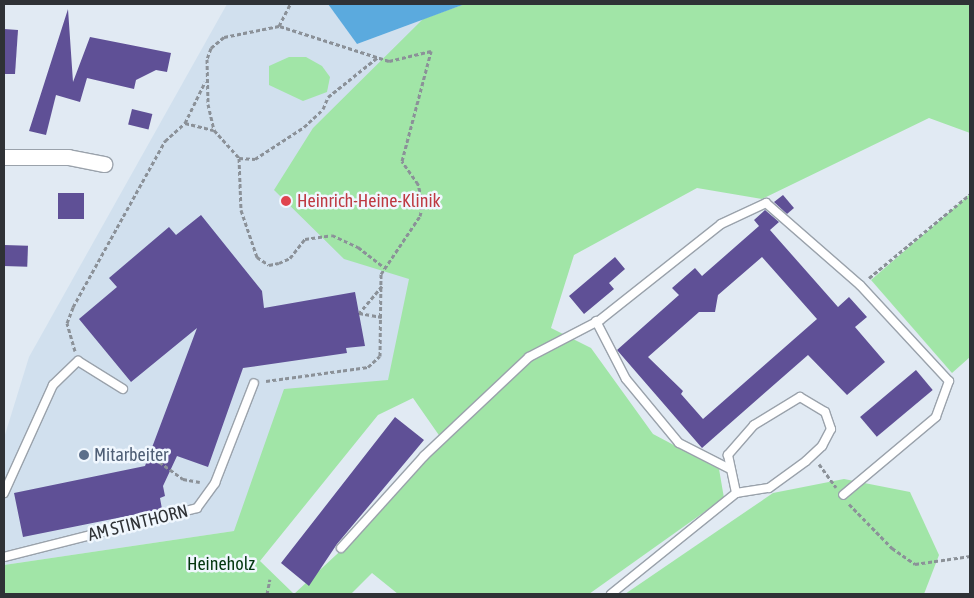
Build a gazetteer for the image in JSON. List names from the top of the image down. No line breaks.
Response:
{"streets":{"lane":["AM STINTHORN"]},"parks":["Heineholz"],"places":["Heinrich-Heine-Klinik","Mitarbeiter"]}
